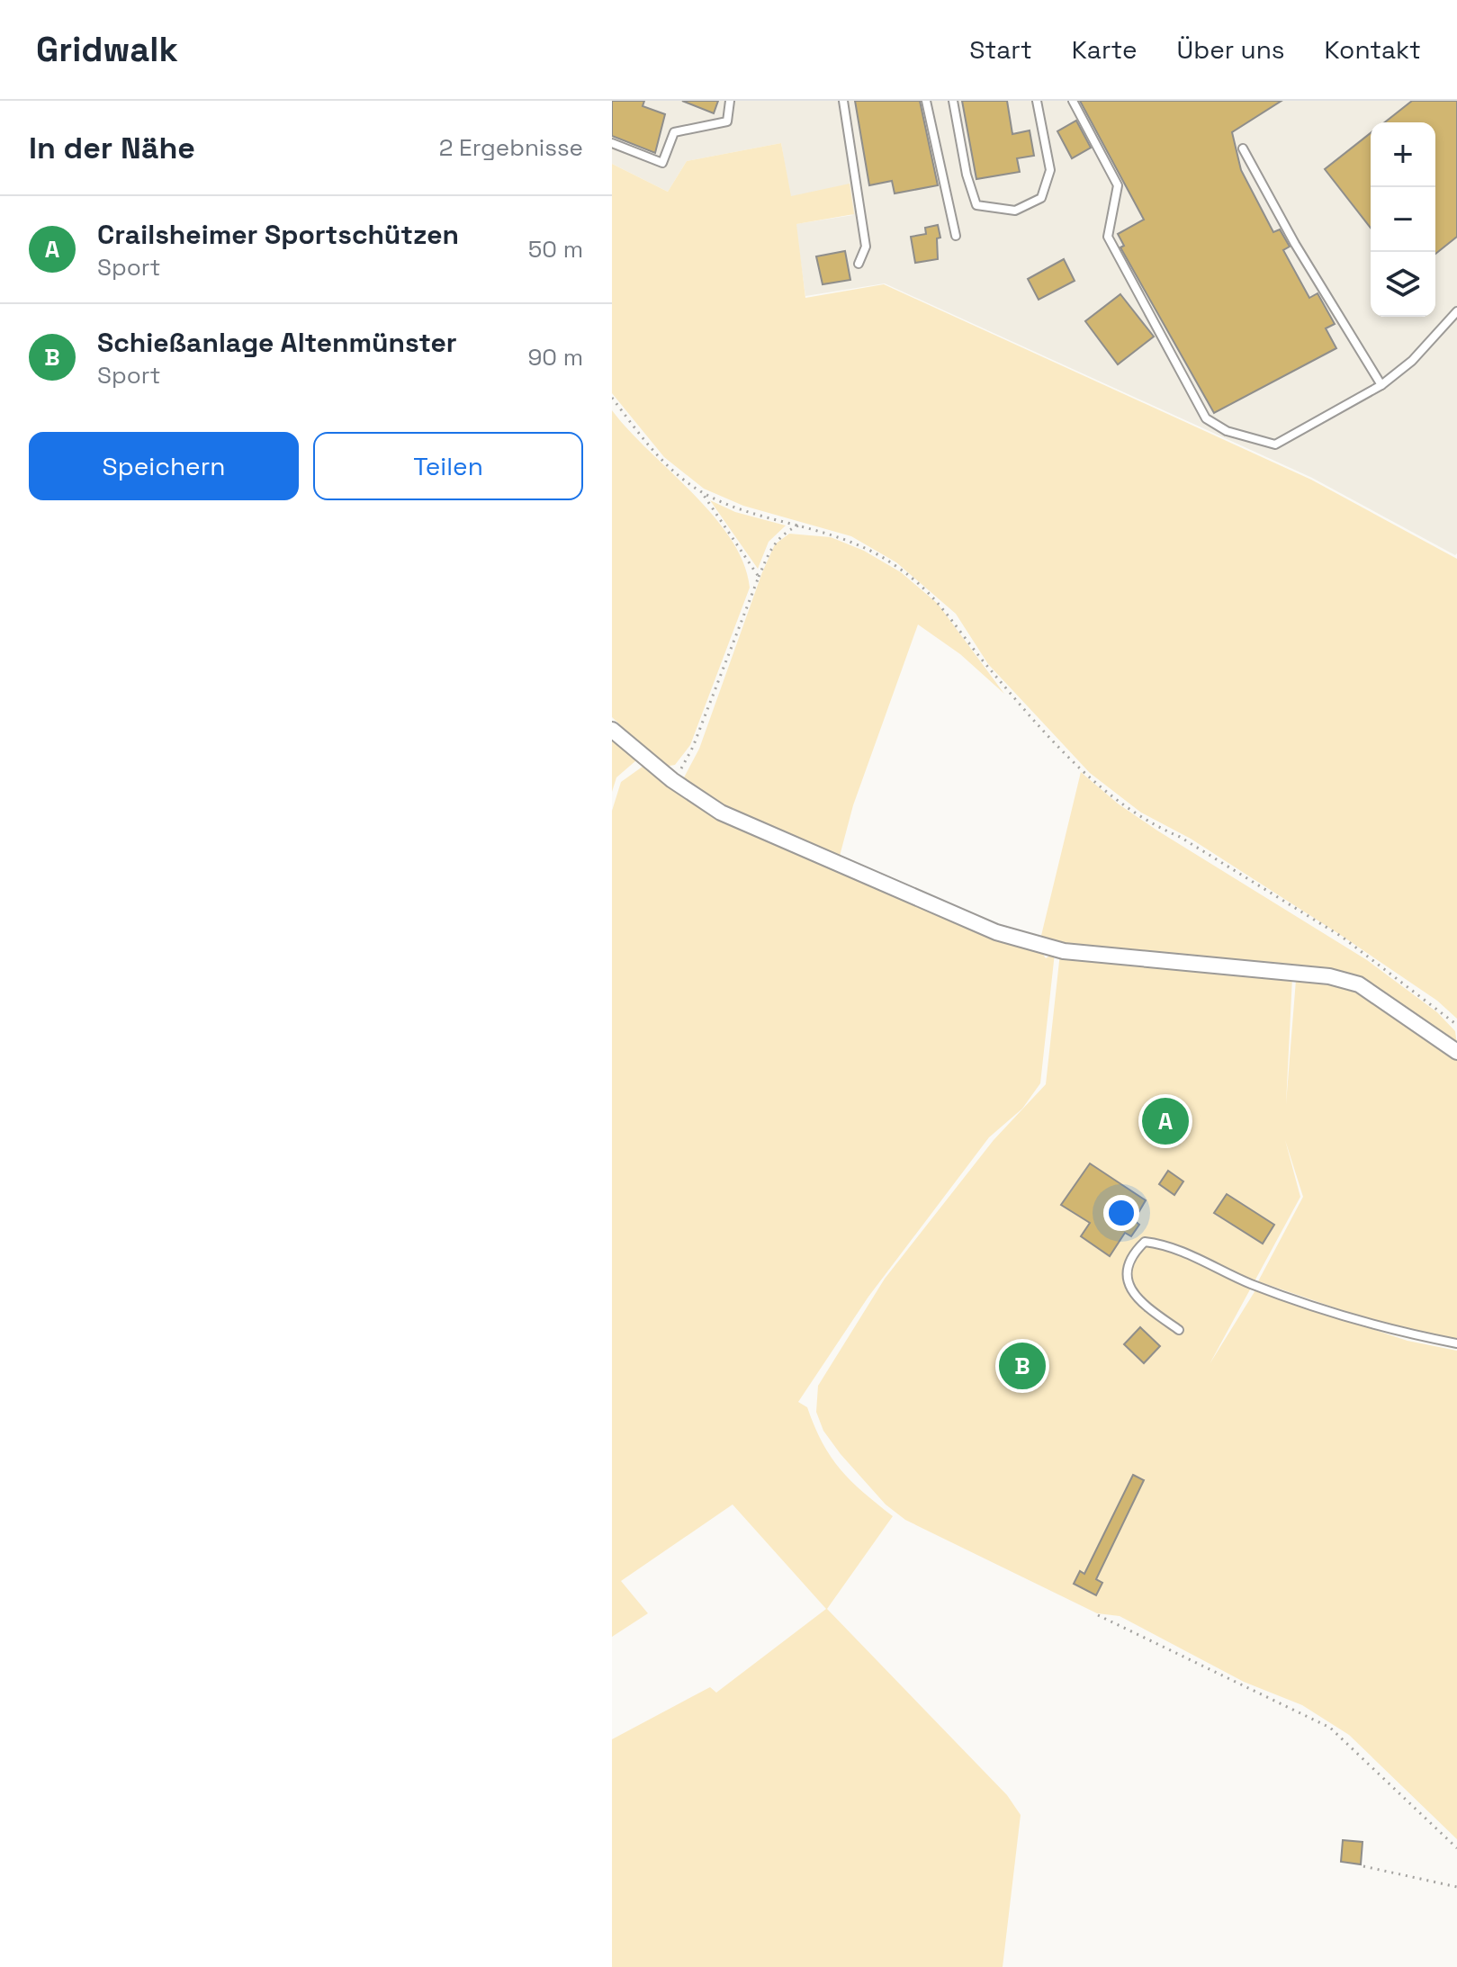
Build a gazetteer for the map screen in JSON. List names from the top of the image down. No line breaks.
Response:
{"page":{"header":"Gridwalk","nav":["Start","Karte","Über uns","Kontakt"],"heading":["In der Nähe","2 Ergebnisse"],"map_buttons":["+","−"],"list":[{"mark":"A","name":"Crailsheimer Sportschützen","note":"Sport","value":"50 m"},{"mark":"B","name":"Schießanlage Altenmünster","note":"Sport","value":"90 m"}],"buttons":["Speichern","Teilen"],"pins":["A","B"]}}
